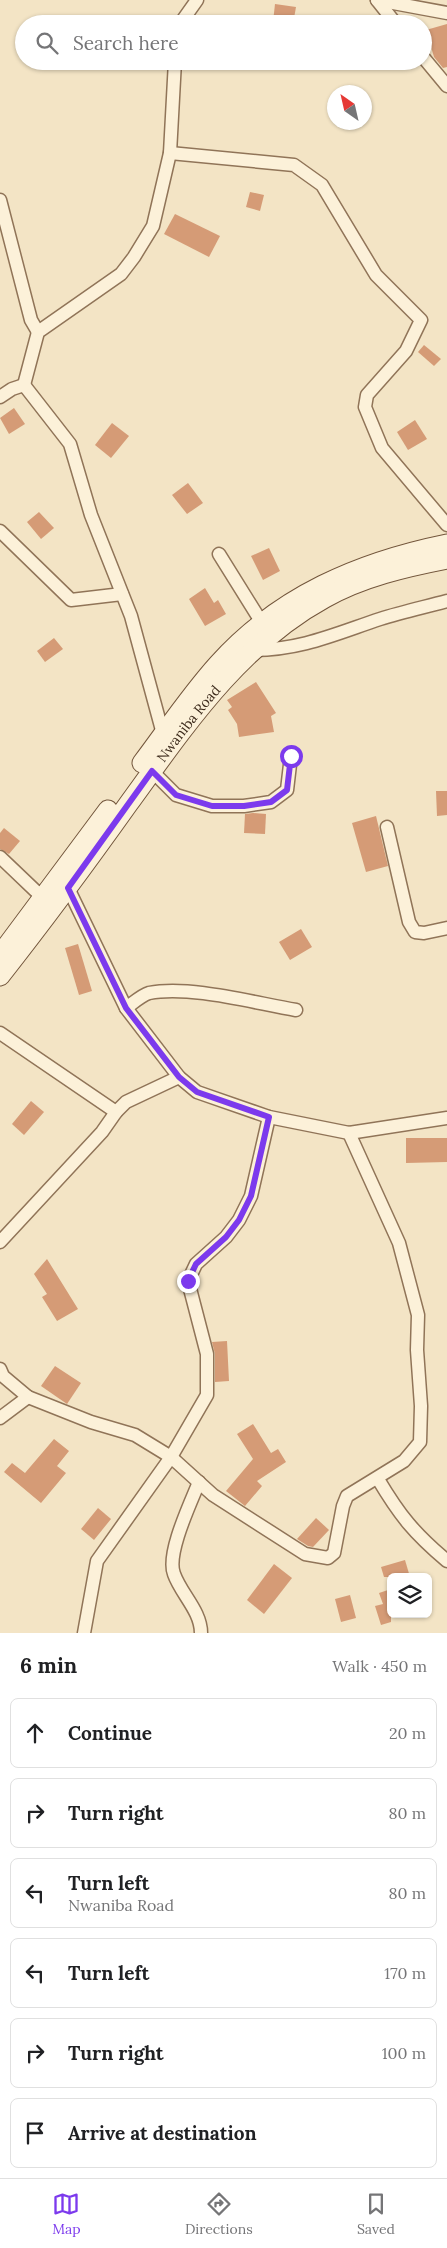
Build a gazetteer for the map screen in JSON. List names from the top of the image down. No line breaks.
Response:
{"streets":{"main road":["Nwaniba Road"]},"north":"top left","page":{"search":"Search here","heading":["6 min","Walk · 450 m"],"list":[["Continue","20 m"],["Turn right","80 m"],["Turn left","Nwaniba Road","80 m"],["Turn left","170 m"],["Turn right","100 m"],"Arrive at destination"],"nav":["Map","Directions","Saved"]}}
